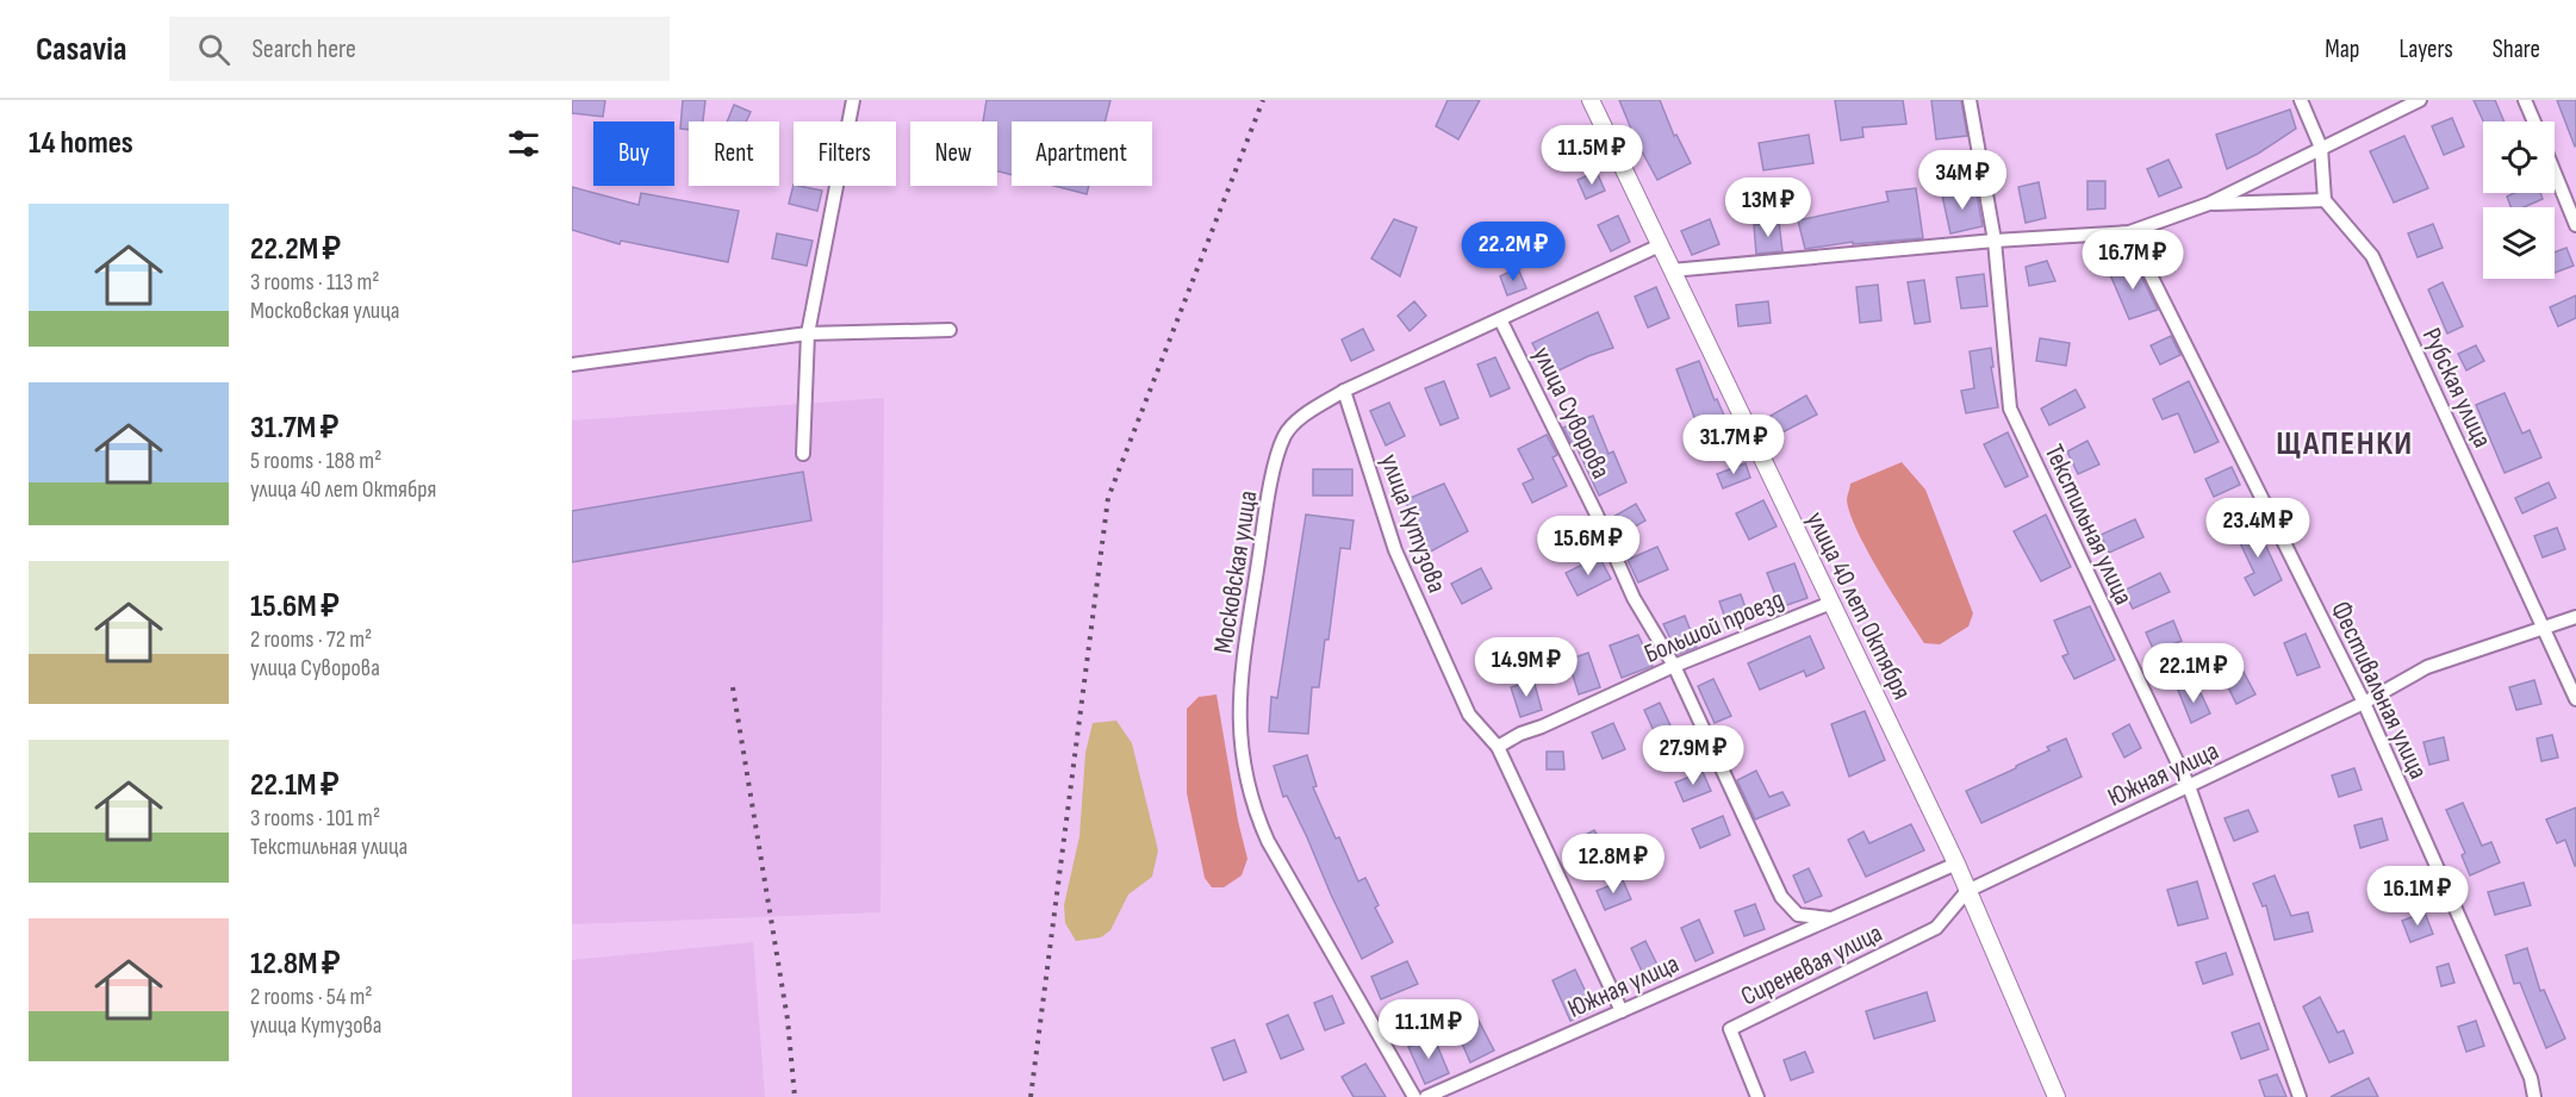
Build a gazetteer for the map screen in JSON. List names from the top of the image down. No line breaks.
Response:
{"streets":{"street":["Рубская улица","улица Суворова","улица Кутузова","Текстильная улица","Московская улица","улица 40 лет Октября","Большой проезд","Фестивальная улица","Южная улица","Сиреневая улица"]},"crossings":[["Рубская улица","Южная улица"],["улица Суворова","Московская улица"],["улица Суворова","Большой проезд"],["улица Суворова","Южная улица"],["улица Кутузова","Московская улица"],["улица Кутузова","Большой проезд"],["улица Кутузова","Южная улица"],["Текстильная улица","Южная улица"],["Московская улица","улица 40 лет Октября"],["улица 40 лет Октября","Большой проезд"],["улица 40 лет Октября","Южная улица"],["улица 40 лет Октября","Сиреневая улица"],["Фестивальная улица","Южная улица"],["Южная улица","Сиреневая улица"]],"districts":["ЩАПЕНКИ"],"page":{"header":"Casavia","search":"Search here","nav":["Map","Layers","Share"],"heading":"14 homes","chip":["Buy","Rent","Filters","New","Apartment"],"price":["11.5M ₽","34M ₽","13M ₽","22.2M ₽","16.7M ₽","31.7M ₽","23.4M ₽","15.6M ₽","14.9M ₽","22.1M ₽","27.9M ₽","12.8M ₽","16.1M ₽","11.1M ₽"],"list":[{"name":"22.2M ₽","note":"3 rooms · 113 m² · Московская улица"},{"name":"31.7M ₽","note":"5 rooms · 188 m² · улица 40 лет Октября"},{"name":"15.6M ₽","note":"2 rooms · 72 m² · улица Суворова"},{"name":"22.1M ₽","note":"3 rooms · 101 m² · Текстильная улица"},{"name":"12.8M ₽","note":"2 rooms · 54 m² · улица Кутузова"}]}}
